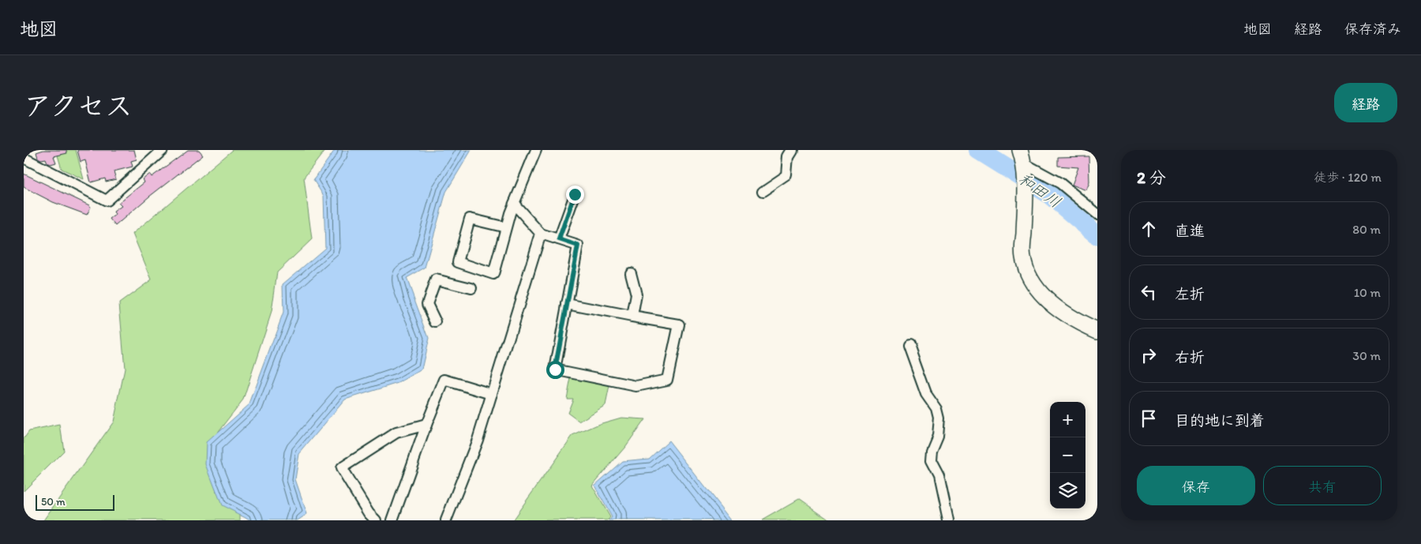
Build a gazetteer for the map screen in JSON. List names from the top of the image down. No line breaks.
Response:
{"water":["和田川"],"scale_bar":"50 m","page":{"header":"地図","nav":["地図","経路","保存済み"],"title":"アクセス","buttons":["経路",["保存","共有"]],"heading":["2 分","徒歩 · 120 m"],"list":[["直進","80 m"],["左折","10 m"],["右折","30 m"],"目的地に到着"],"map_buttons":["+","−"],"scale":"50 m"}}
